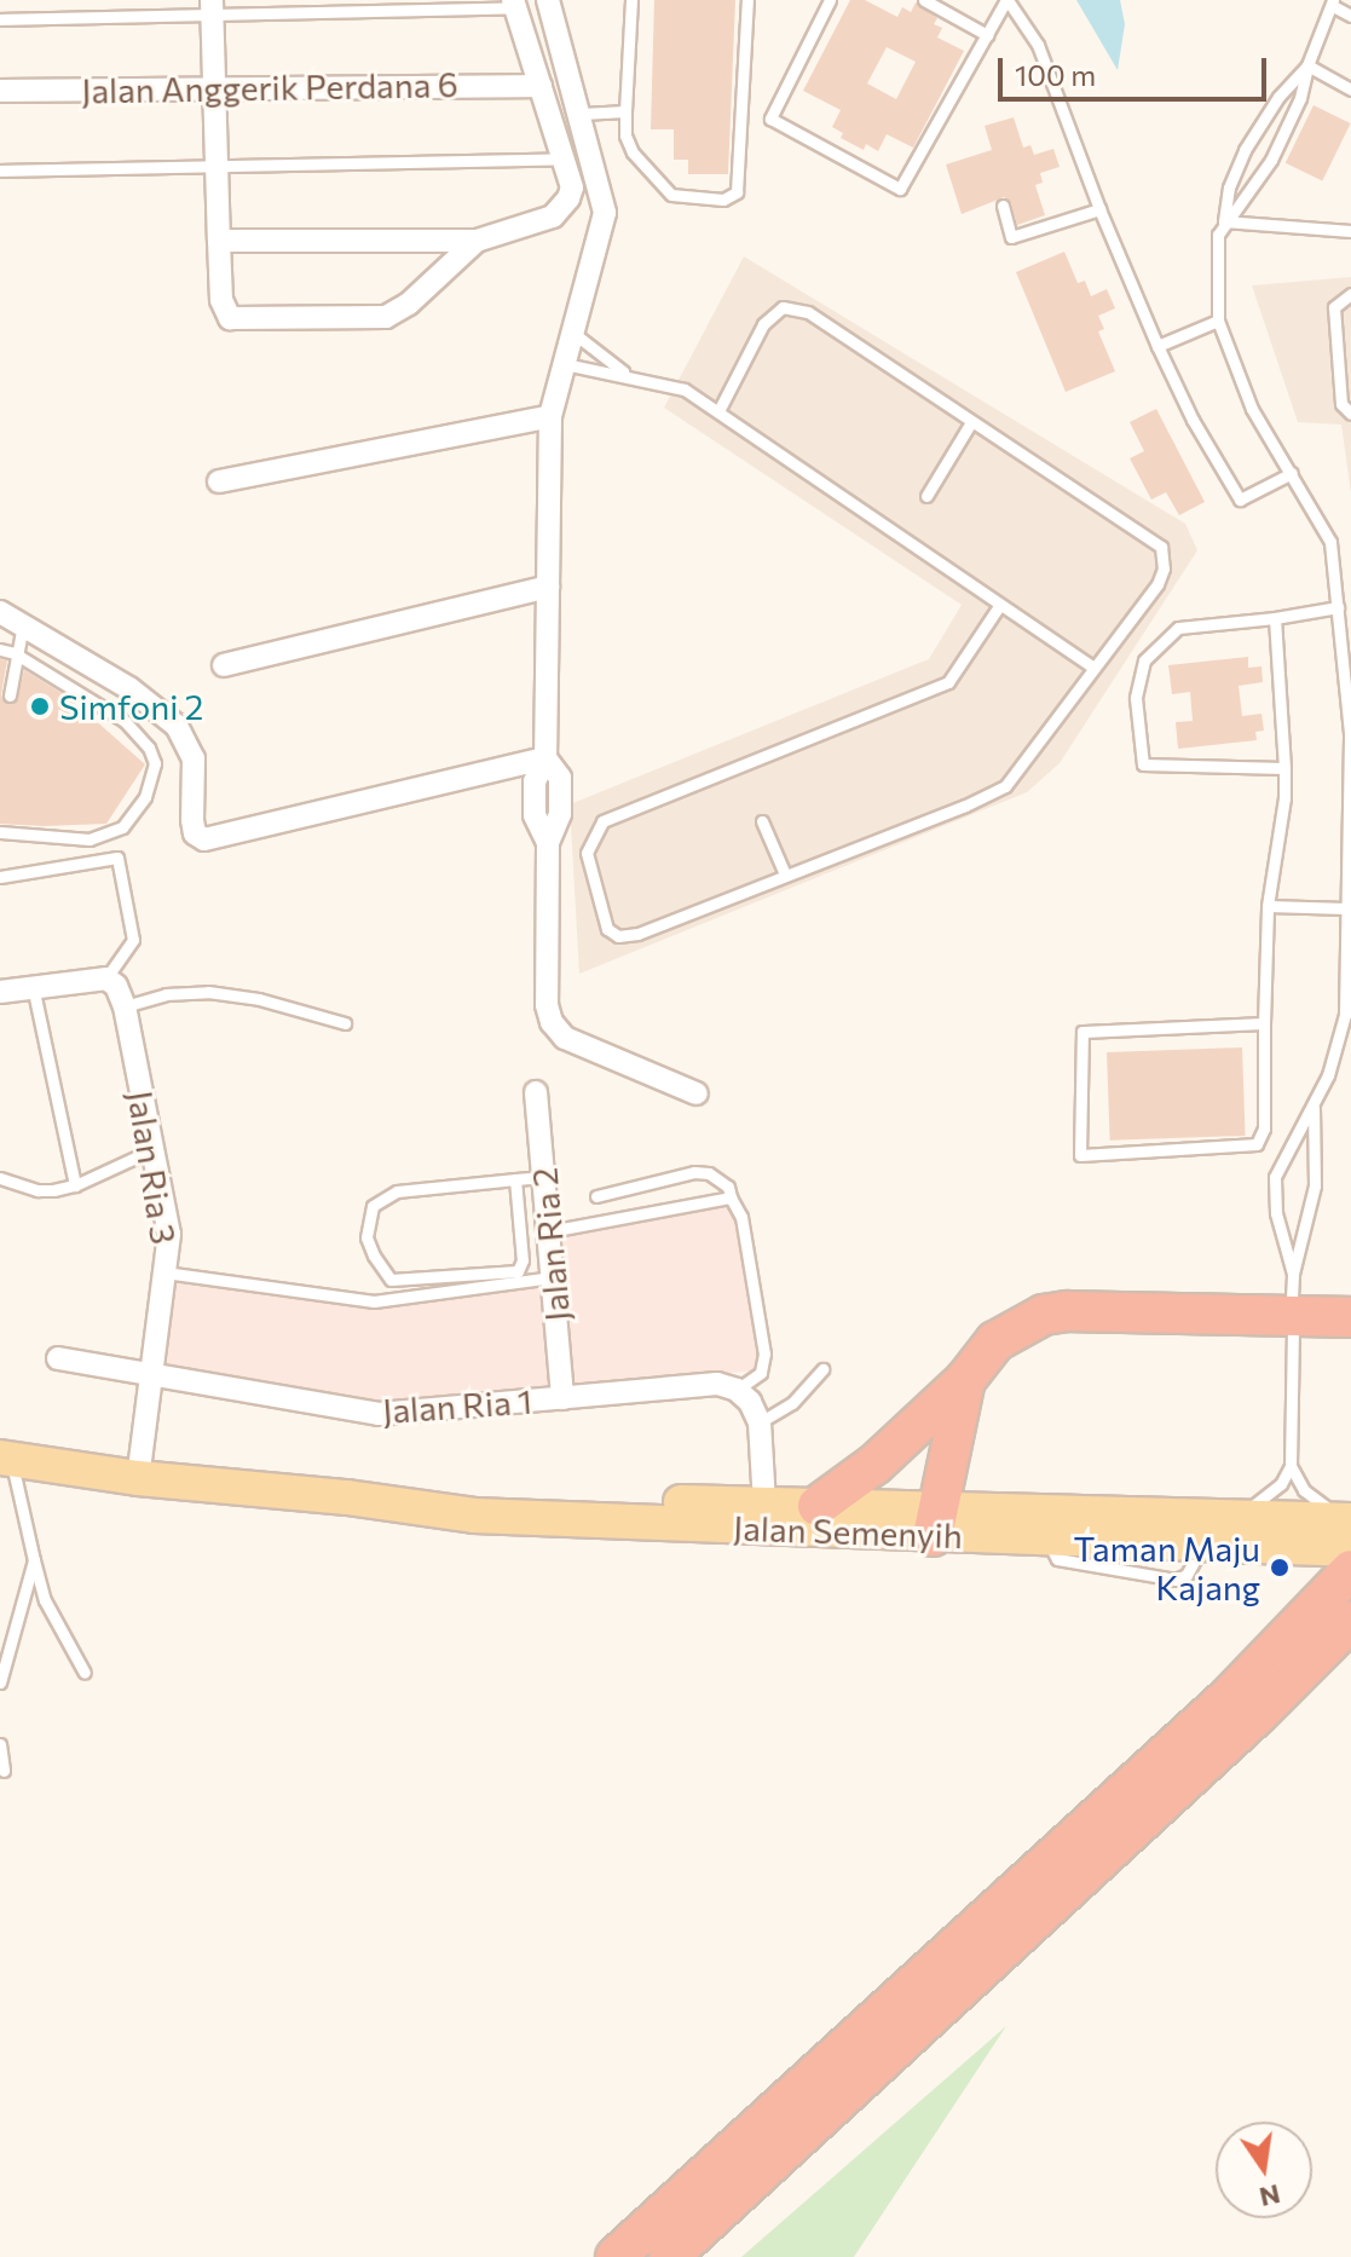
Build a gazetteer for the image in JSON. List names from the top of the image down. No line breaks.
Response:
{"streets":{"main road":["Jalan Semenyih"],"street":["Jalan Anggerik Perdana 6","Jalan Ria 3","Jalan Ria 2","Jalan Ria 1"]},"crossings":[["Jalan Ria 3","Jalan Ria 1"],["Jalan Ria 3","Jalan Semenyih"],["Jalan Ria 2","Jalan Ria 1"]],"places":["Simfoni 2","Taman Maju Kajang"],"scale_bar":"100 m","north":"bottom"}
